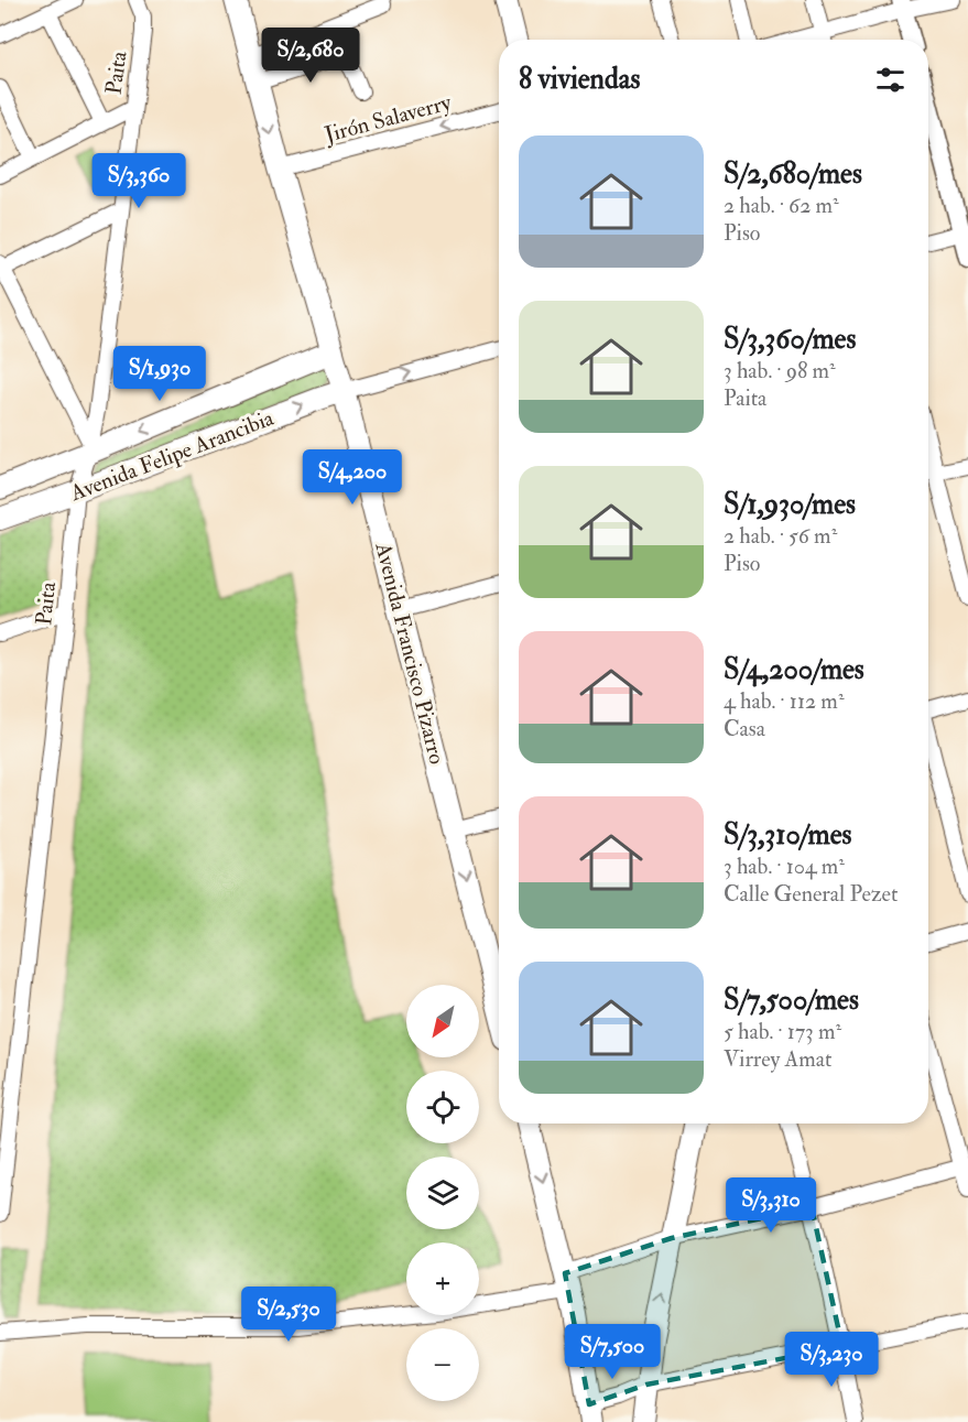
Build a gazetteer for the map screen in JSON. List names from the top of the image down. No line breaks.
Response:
{"streets":{"main road":["Avenida Felipe Arancibia","Avenida Francisco Pizarro"],"street":["Paita","Jirón Salaverry"]},"crossings":[["Paita","Avenida Felipe Arancibia"],["Jirón Salaverry","Avenida Francisco Pizarro"],["Avenida Felipe Arancibia","Avenida Francisco Pizarro"]],"north":"bottom left","page":{"price":["S/2,680","S/3,360","S/1,930","S/4,200","S/3,310","S/2,530","S/7,500","S/3,230"],"heading":"8 viviendas","list":[{"name":"S/2,680/mes","note":"2 hab. · 62 m² · Piso"},{"name":"S/3,360/mes","note":"3 hab. · 98 m² · Paita"},{"name":"S/1,930/mes","note":"2 hab. · 56 m² · Piso"},{"name":"S/4,200/mes","note":"4 hab. · 112 m² · Casa"},{"name":"S/3,310/mes","note":"3 hab. · 104 m² · Calle General Pezet"},{"name":"S/7,500/mes","note":"5 hab. · 173 m² · Virrey Amat"}],"map_buttons":["+","−"]}}
